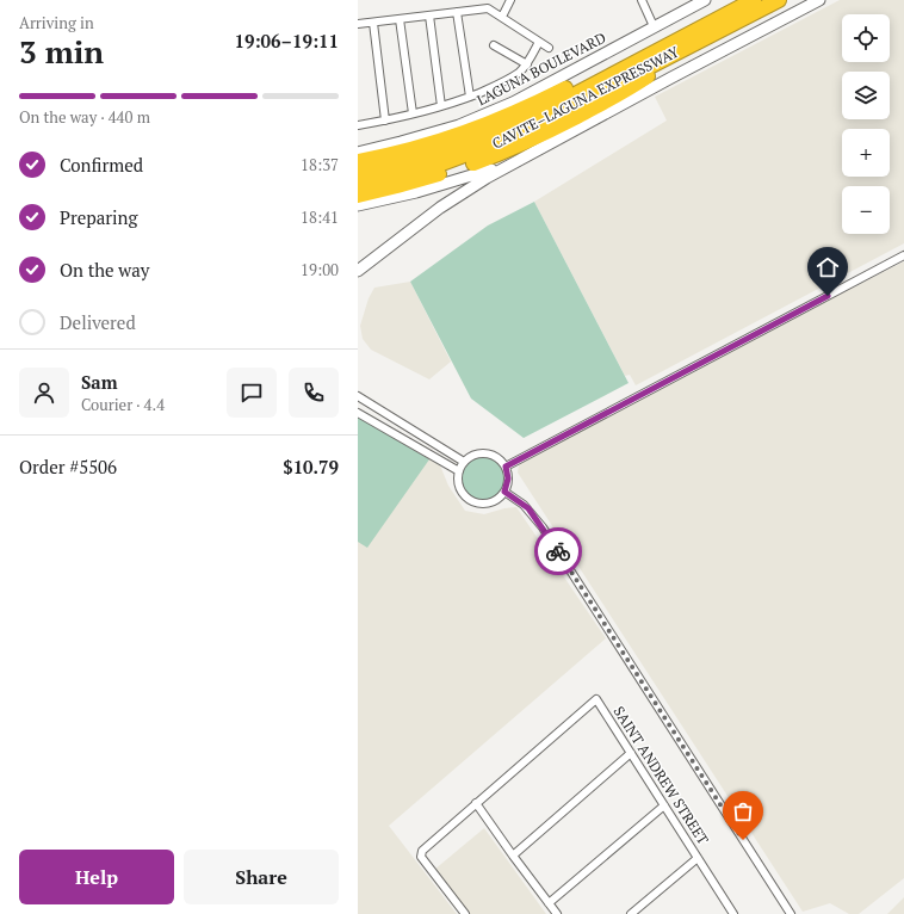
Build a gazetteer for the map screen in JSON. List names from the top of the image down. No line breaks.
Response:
{"streets":{"highway":["CAVITE–LAGUNA EXPRESSWAY"],"main road":["LAGUNA BOULEVARD"],"street":["SAINT ANDREW STREET"]},"page":{"heading":["3 min","Arriving in","19:06–19:11"],"panel":["Sam","Courier · 4.4","Order #5506","$10.79"],"map_buttons":["+","−"],"bar":"On the way · 440 m","list":[["Confirmed","18:37"],["Preparing","18:41"],["On the way","19:00"],"Delivered"],"buttons":["Help","Share"]}}
